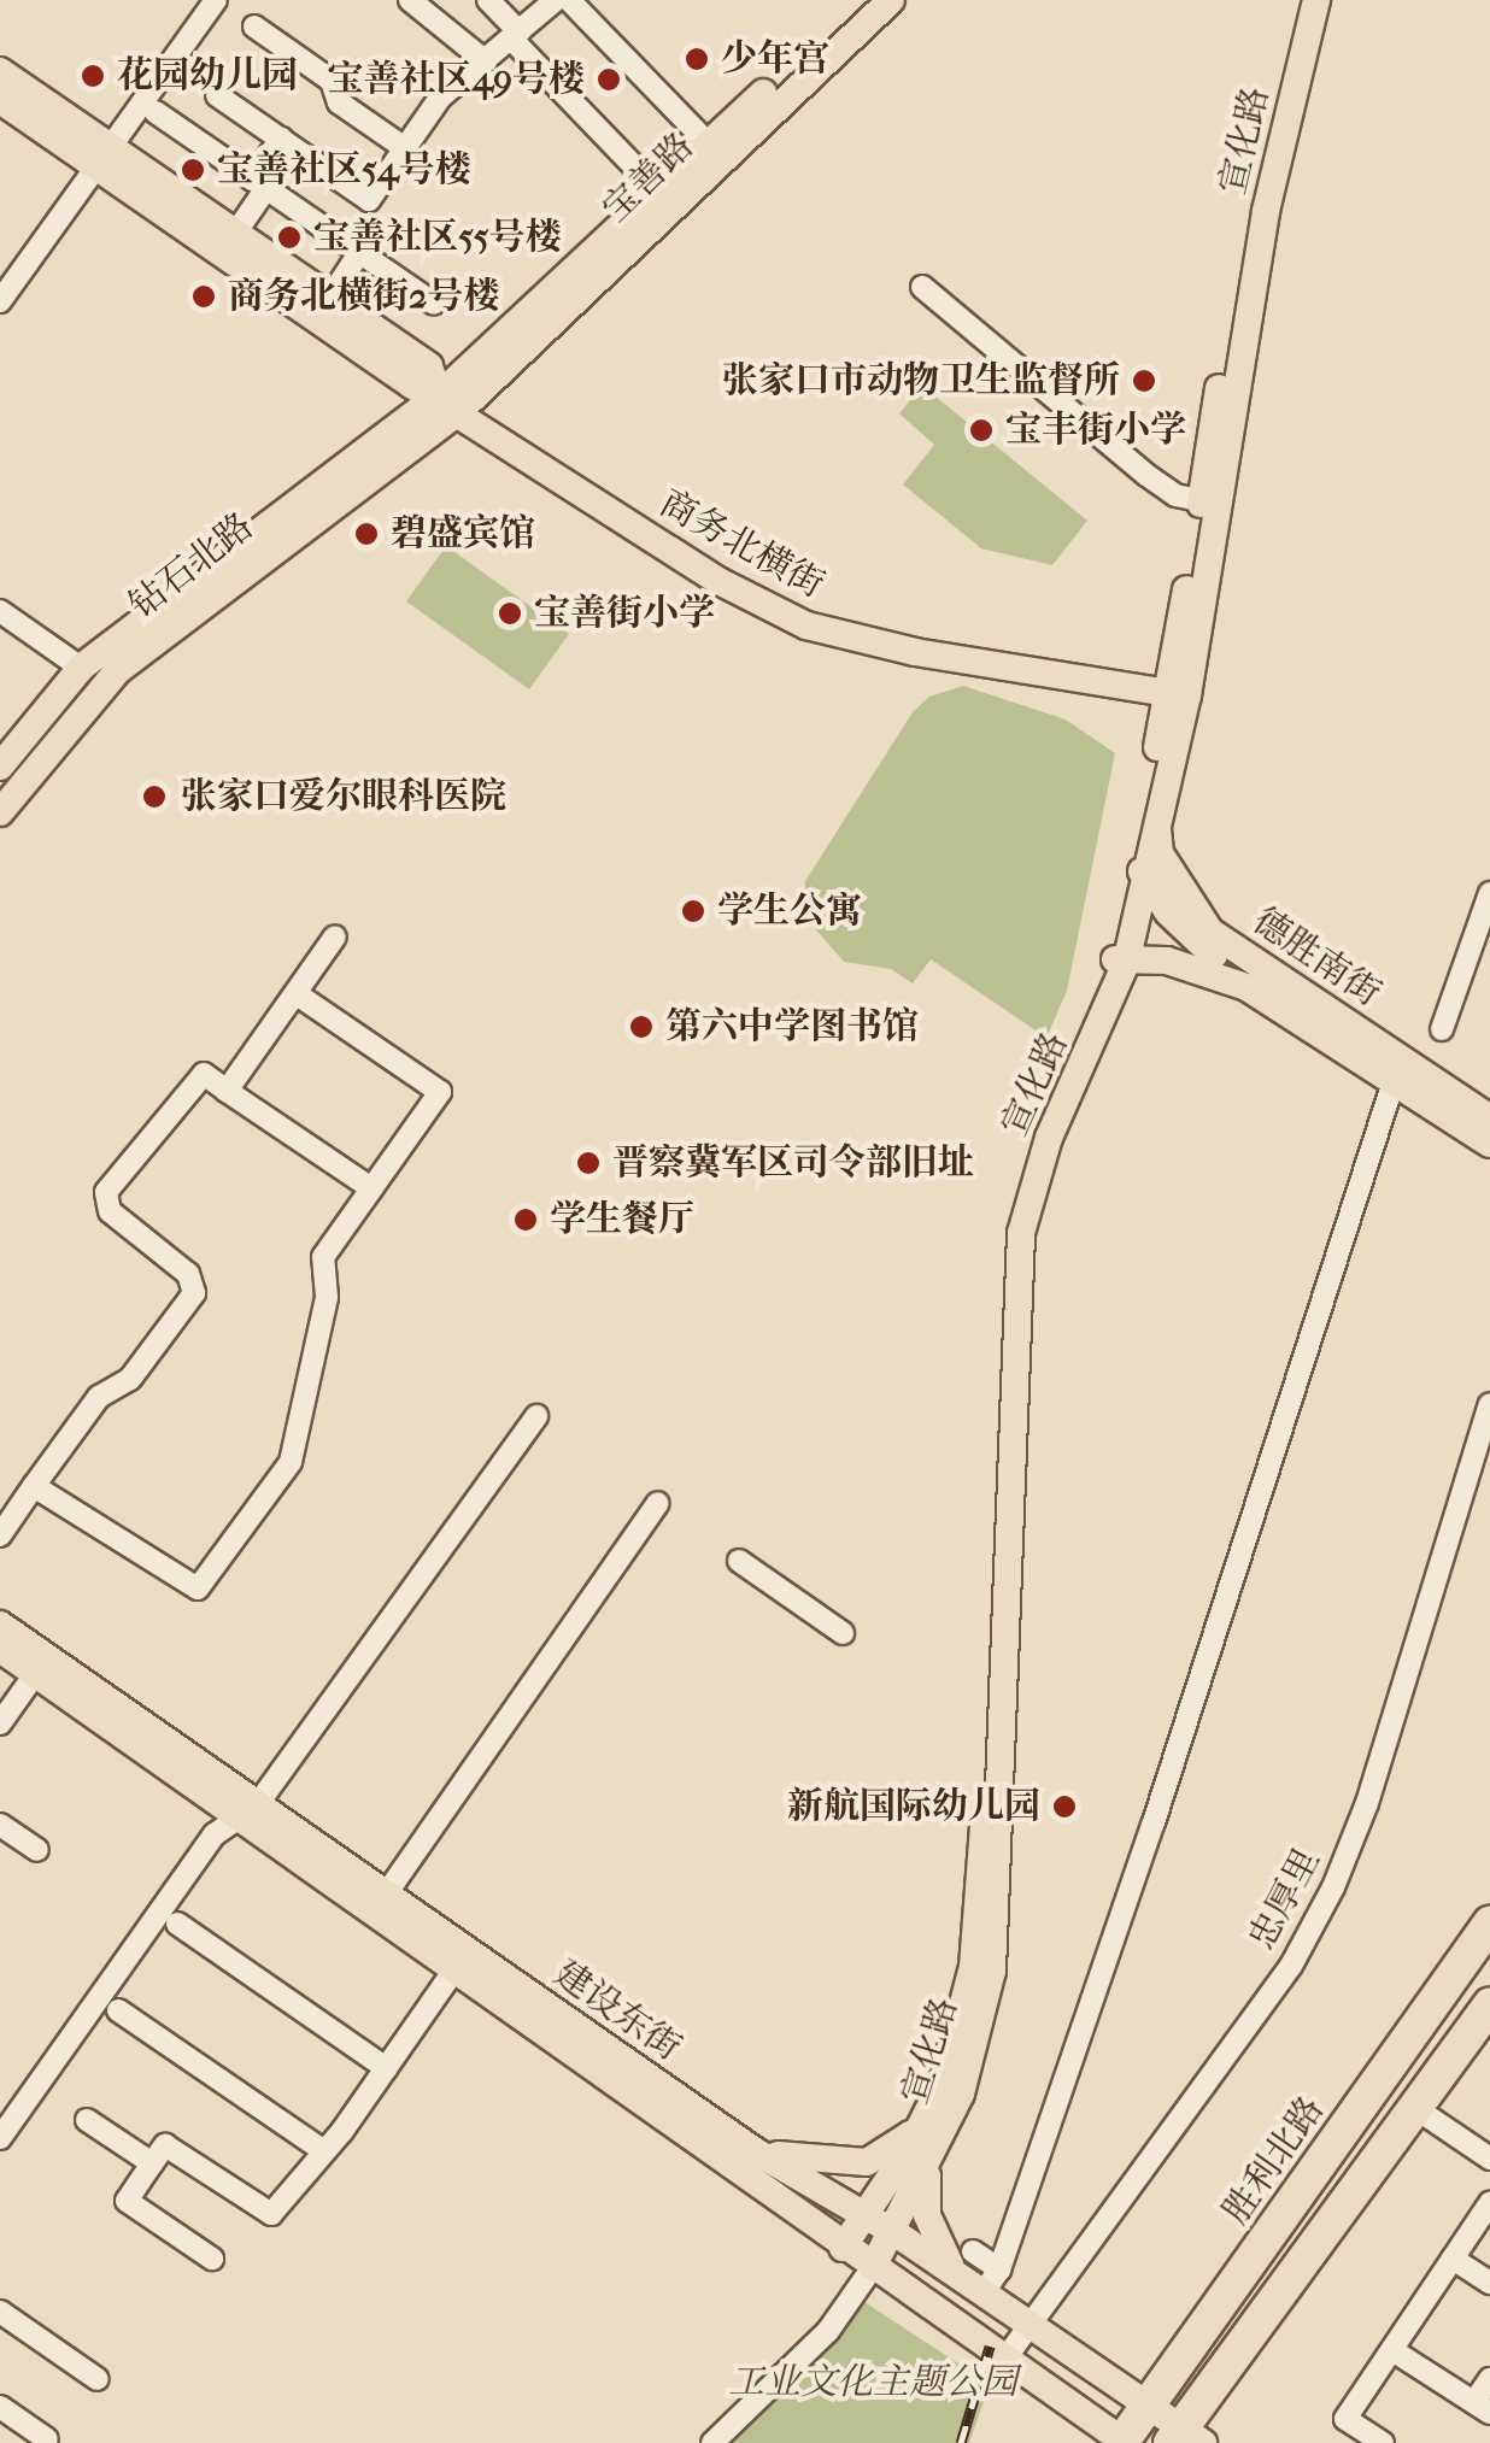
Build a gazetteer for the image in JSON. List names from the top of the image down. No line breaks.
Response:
{"streets":{"highway":["胜利北路"],"main road":["宣化路","宝善路","商务北横街","钻石北路","德胜南街","建设东街"],"street":["忠厚里"]},"crossings":[["宣化路","商务北横街"],["宣化路","德胜南街"],["宣化路","建设东街"],["宝善路","商务北横街"],["宝善路","钻石北路"],["商务北横街","钻石北路"],["忠厚里","建设东街"],["建设东街","胜利北路"]],"parks":["工业文化主题公园"],"places":["少年宫","花园幼儿园","宝善社区49号楼","宝善社区54号楼","宝善社区55号楼","商务北横街2号楼","张家口市动物卫生监督所","宝丰街小学","碧盛宾馆","宝善街小学","张家口爱尔眼科医院","学生公寓","第六中学图书馆","晋察冀军区司令部旧址","学生餐厅","新航国际幼儿园"]}
